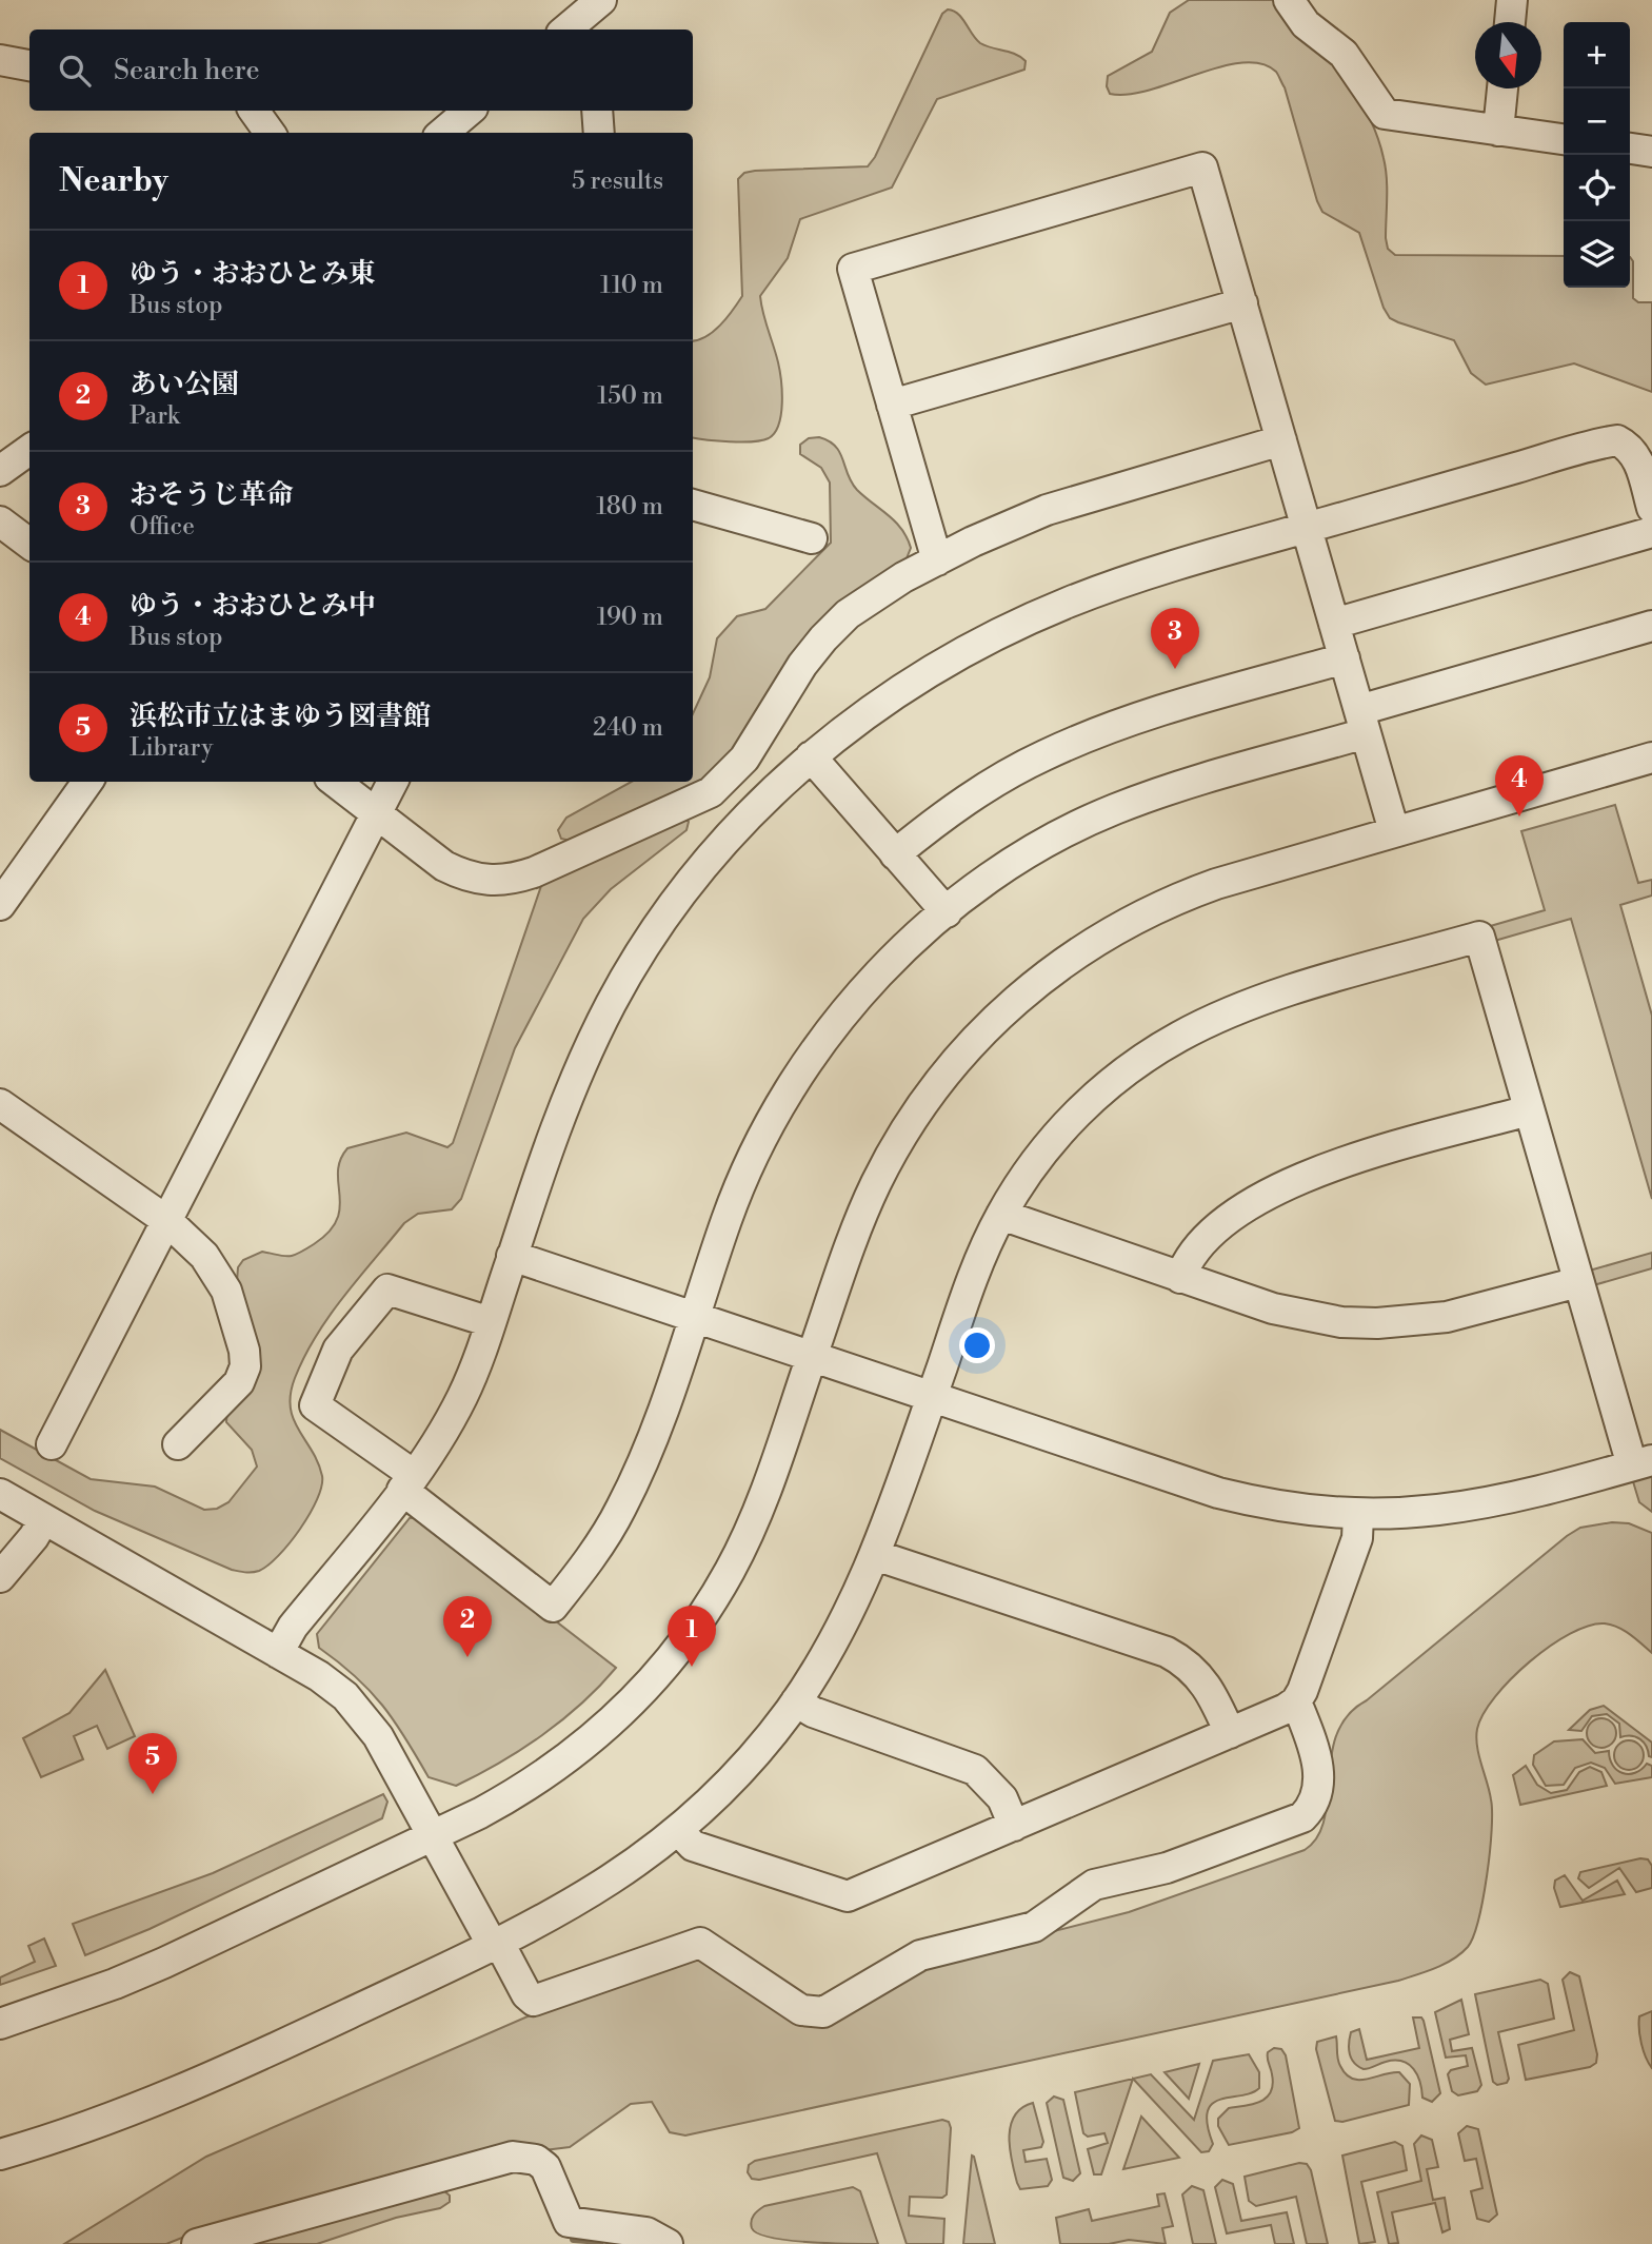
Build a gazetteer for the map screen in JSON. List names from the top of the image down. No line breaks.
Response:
{"north":"bottom","page":{"map_buttons":["+","−"],"search":"Search here","heading":["Nearby","5 results"],"list":[{"mark":"1","name":"ゆう・おおひとみ東","note":"Bus stop","value":"110 m"},{"mark":"2","name":"あい公園","note":"Park","value":"150 m"},{"mark":"3","name":"おそうじ革命","note":"Office","value":"180 m"},{"mark":"4","name":"ゆう・おおひとみ中","note":"Bus stop","value":"190 m"},{"mark":"5","name":"浜松市立はまゆう図書館","note":"Library","value":"240 m"}],"pins":["3","4","2","1","5"]}}
